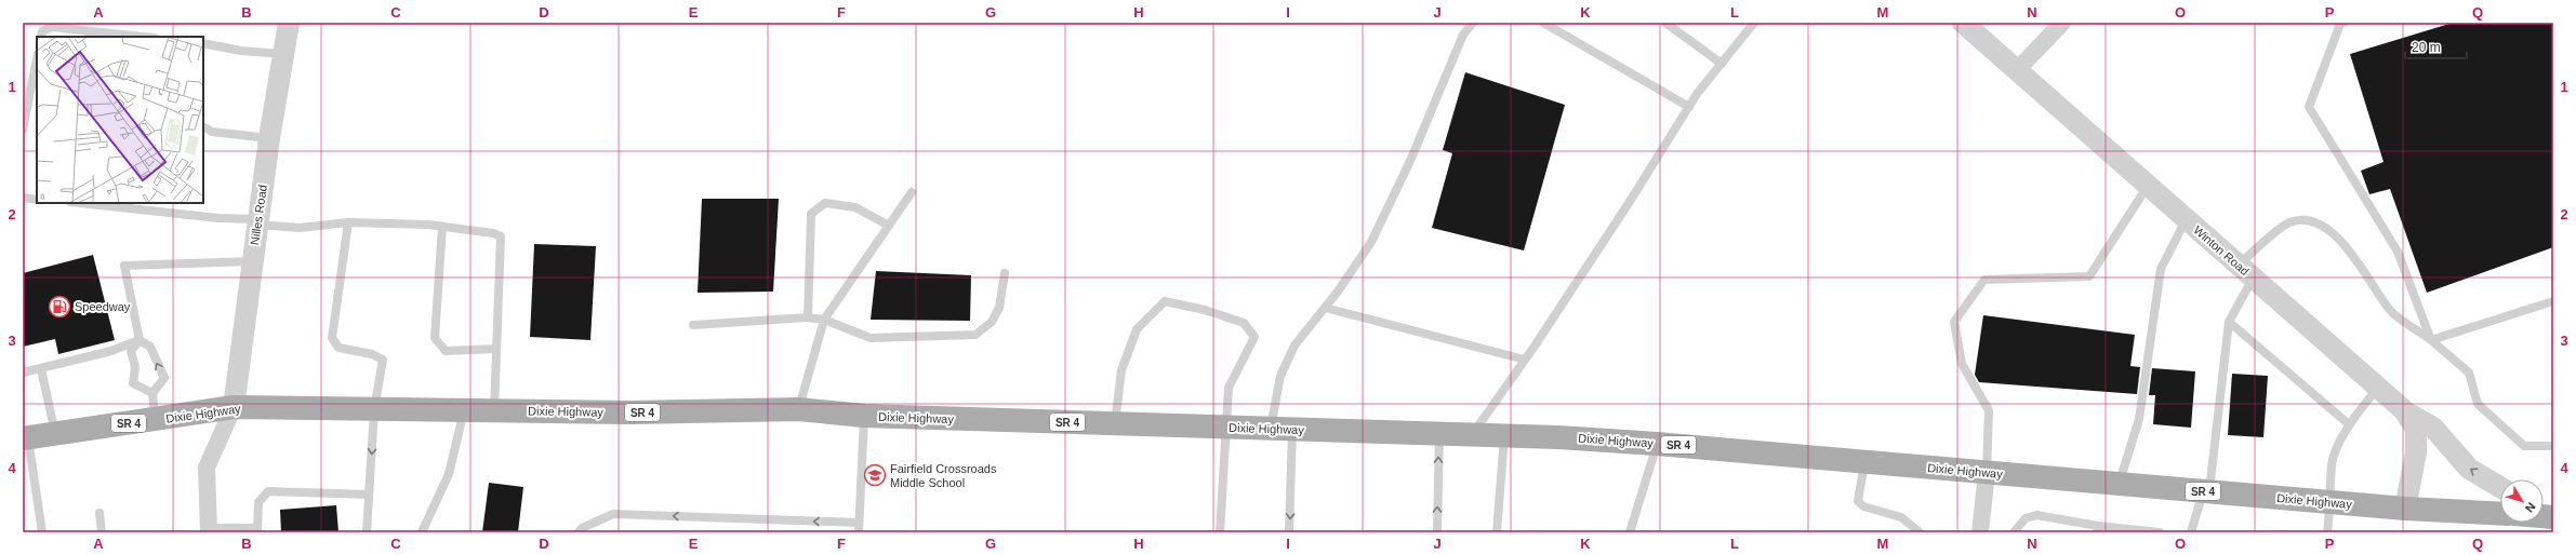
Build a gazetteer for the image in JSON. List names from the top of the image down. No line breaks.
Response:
{"streets":{"main road":["Dixie Highway","SR 4"],"street":["Nilles Road","Winton Road"]},"crossings":[["Nilles Road","Dixie Highway"],["Winton Road","Dixie Highway"]],"places":{"fuel station":["Speedway"],"school or university":["Fairfield Crossroads Middle School"]},"scale_bar":"20 m","north":"bottom right","grid":{"columns":["A","B","C","D","E","F","G","H","I","J","K","L","M","N","O","P","Q"],"rows":["1","2","3","4"]}}
